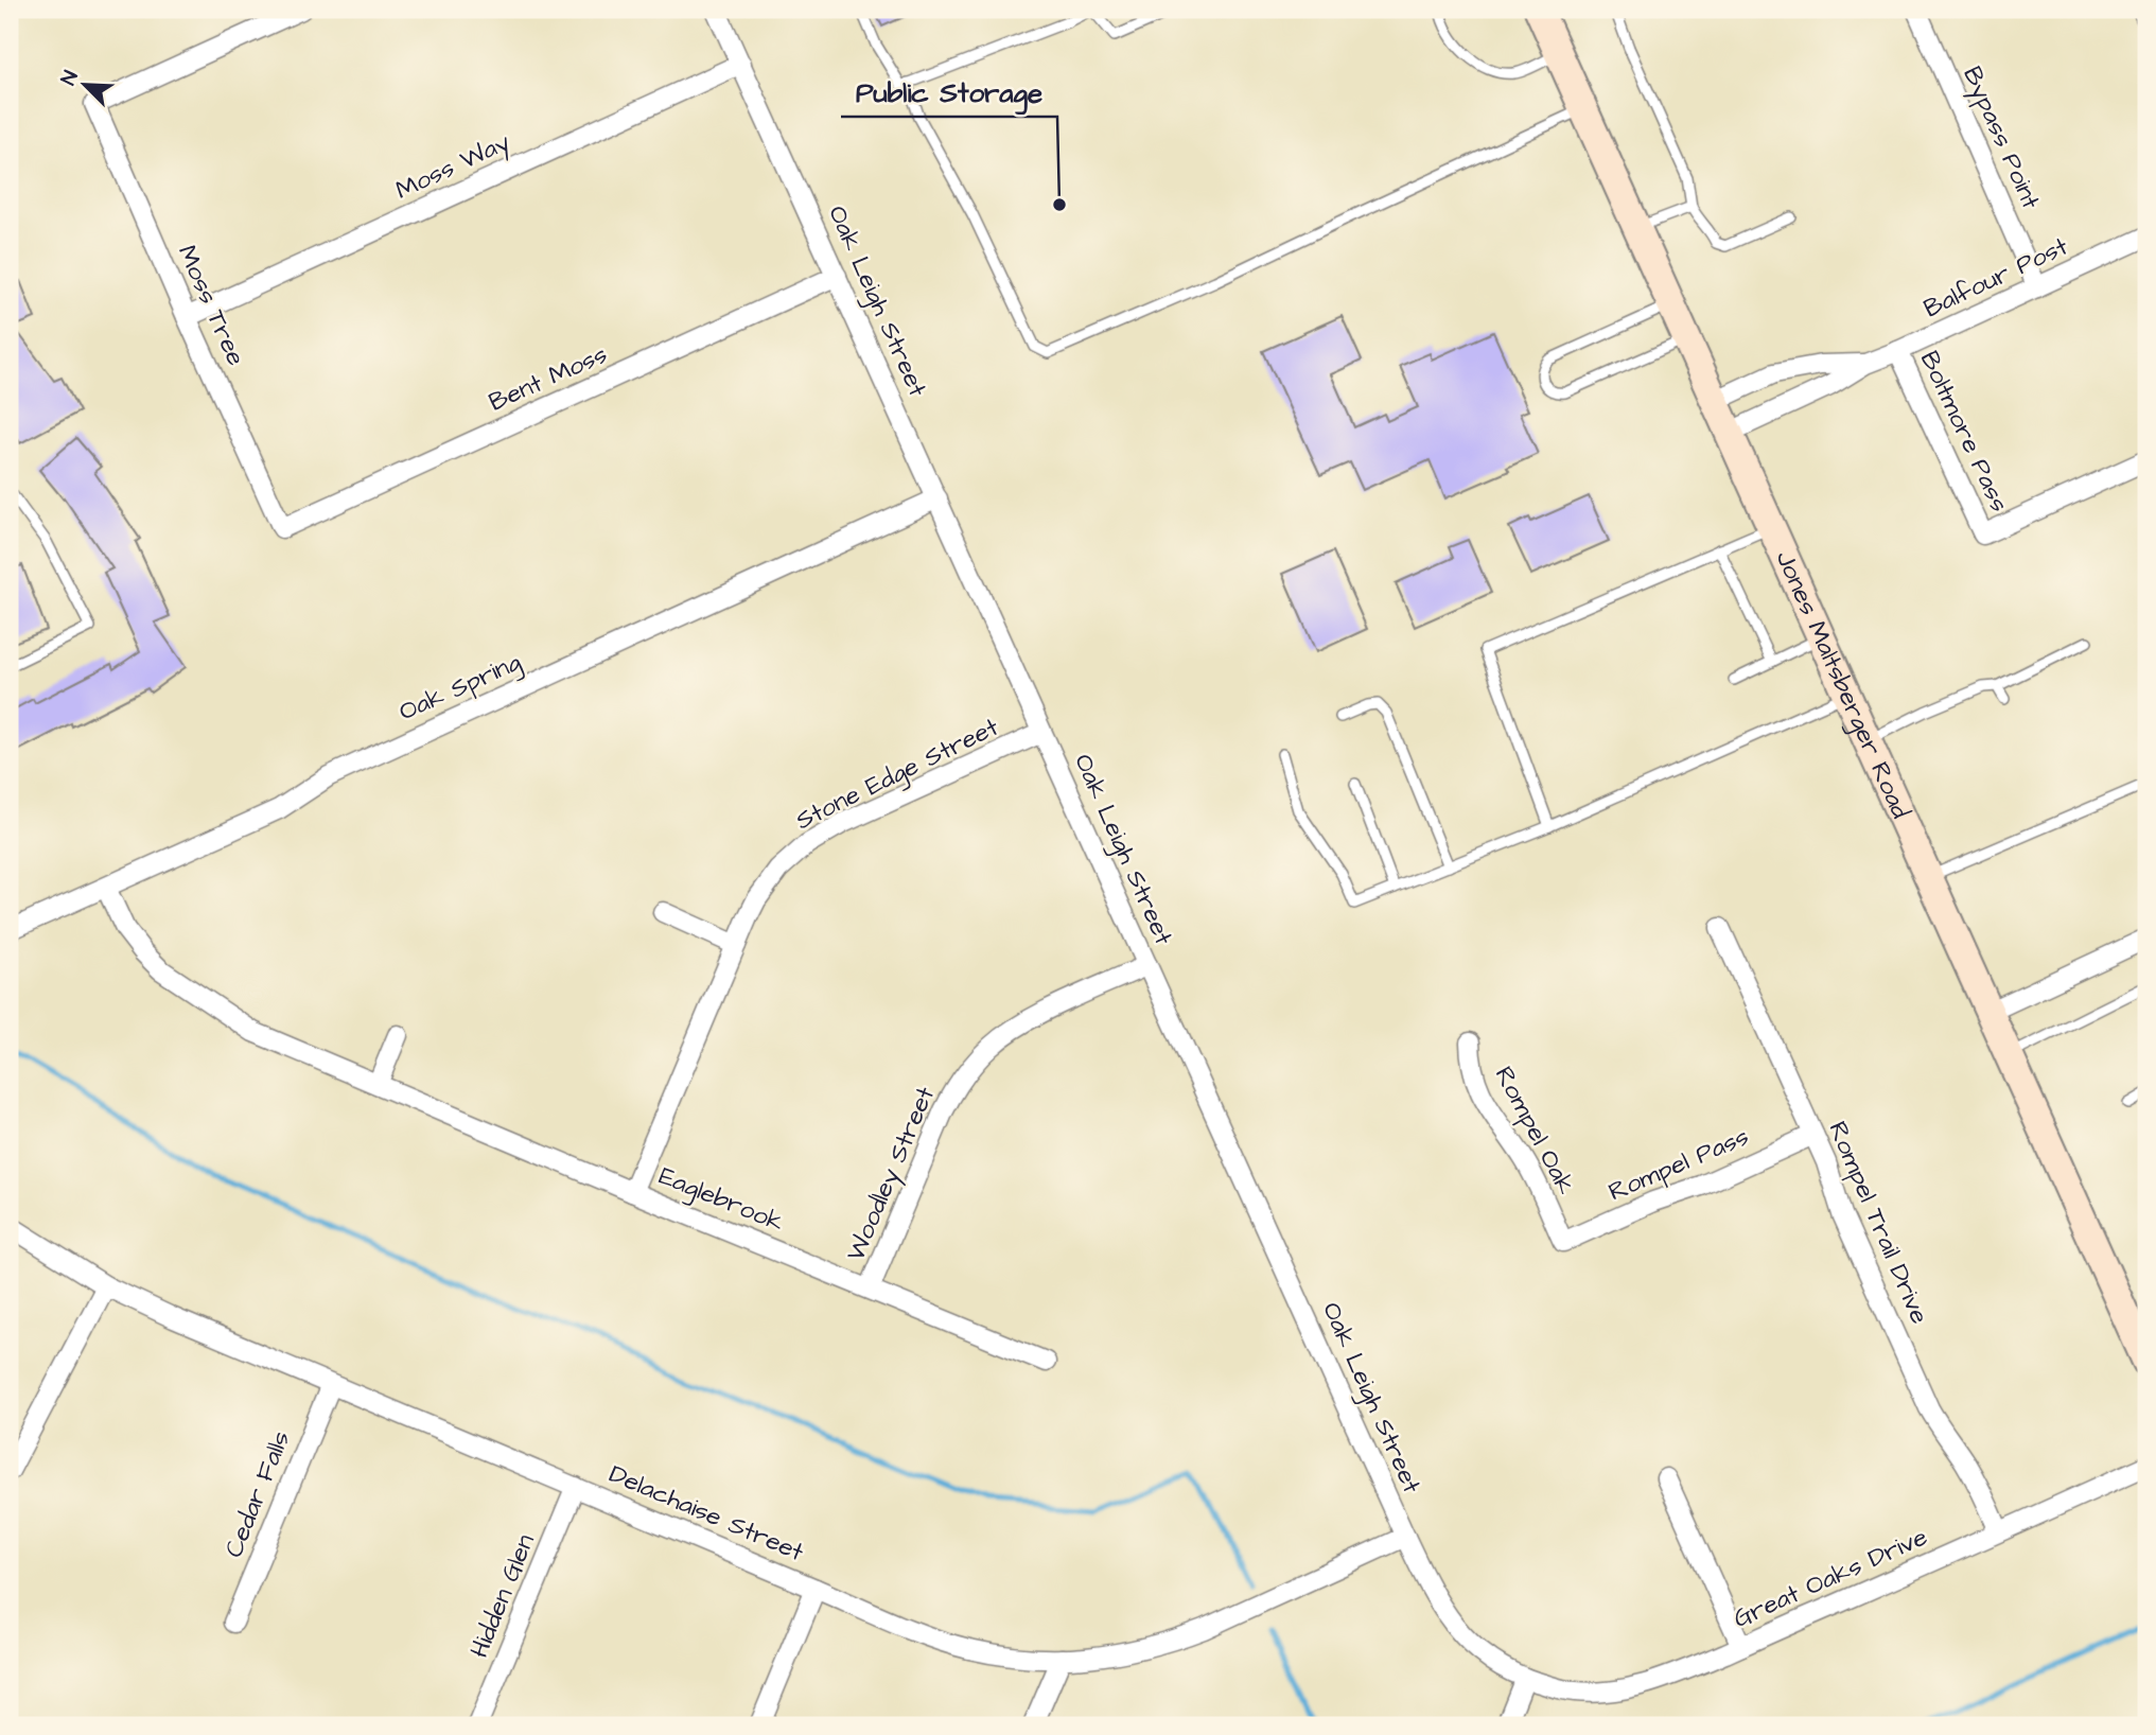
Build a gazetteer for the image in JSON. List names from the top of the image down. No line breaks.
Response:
{"streets":{"main road":["Jones Maltsberger Road"],"street":["Bypass Point","Moss Way","Balfour Post","Oak Leigh Street","Moss Tree","Bent Moss","Boltmore Pass","Oak Spring","Stone Edge Street","Rompel Oak","Rompel Pass","Woodley Street","Eaglebrook","Rompel Trail Drive","Cedar Falls","Delachaise Street","Great Oaks Drive","Hidden Glen"]},"crossings":[["Bypass Point","Balfour Post"],["Moss Way","Oak Leigh Street"],["Moss Way","Moss Tree"],["Balfour Post","Boltmore Pass"],["Balfour Post","Jones Maltsberger Road"],["Oak Leigh Street","Bent Moss"],["Oak Leigh Street","Oak Spring"],["Oak Leigh Street","Stone Edge Street"],["Oak Leigh Street","Woodley Street"],["Oak Leigh Street","Delachaise Street"],["Oak Leigh Street","Great Oaks Drive"],["Moss Tree","Bent Moss"],["Oak Spring","Eaglebrook"],["Stone Edge Street","Eaglebrook"],["Rompel Oak","Rompel Pass"],["Rompel Pass","Rompel Trail Drive"],["Woodley Street","Eaglebrook"],["Rompel Trail Drive","Great Oaks Drive"],["Cedar Falls","Delachaise Street"],["Delachaise Street","Hidden Glen"]],"places":["Public Storage"],"north":"top left"}
